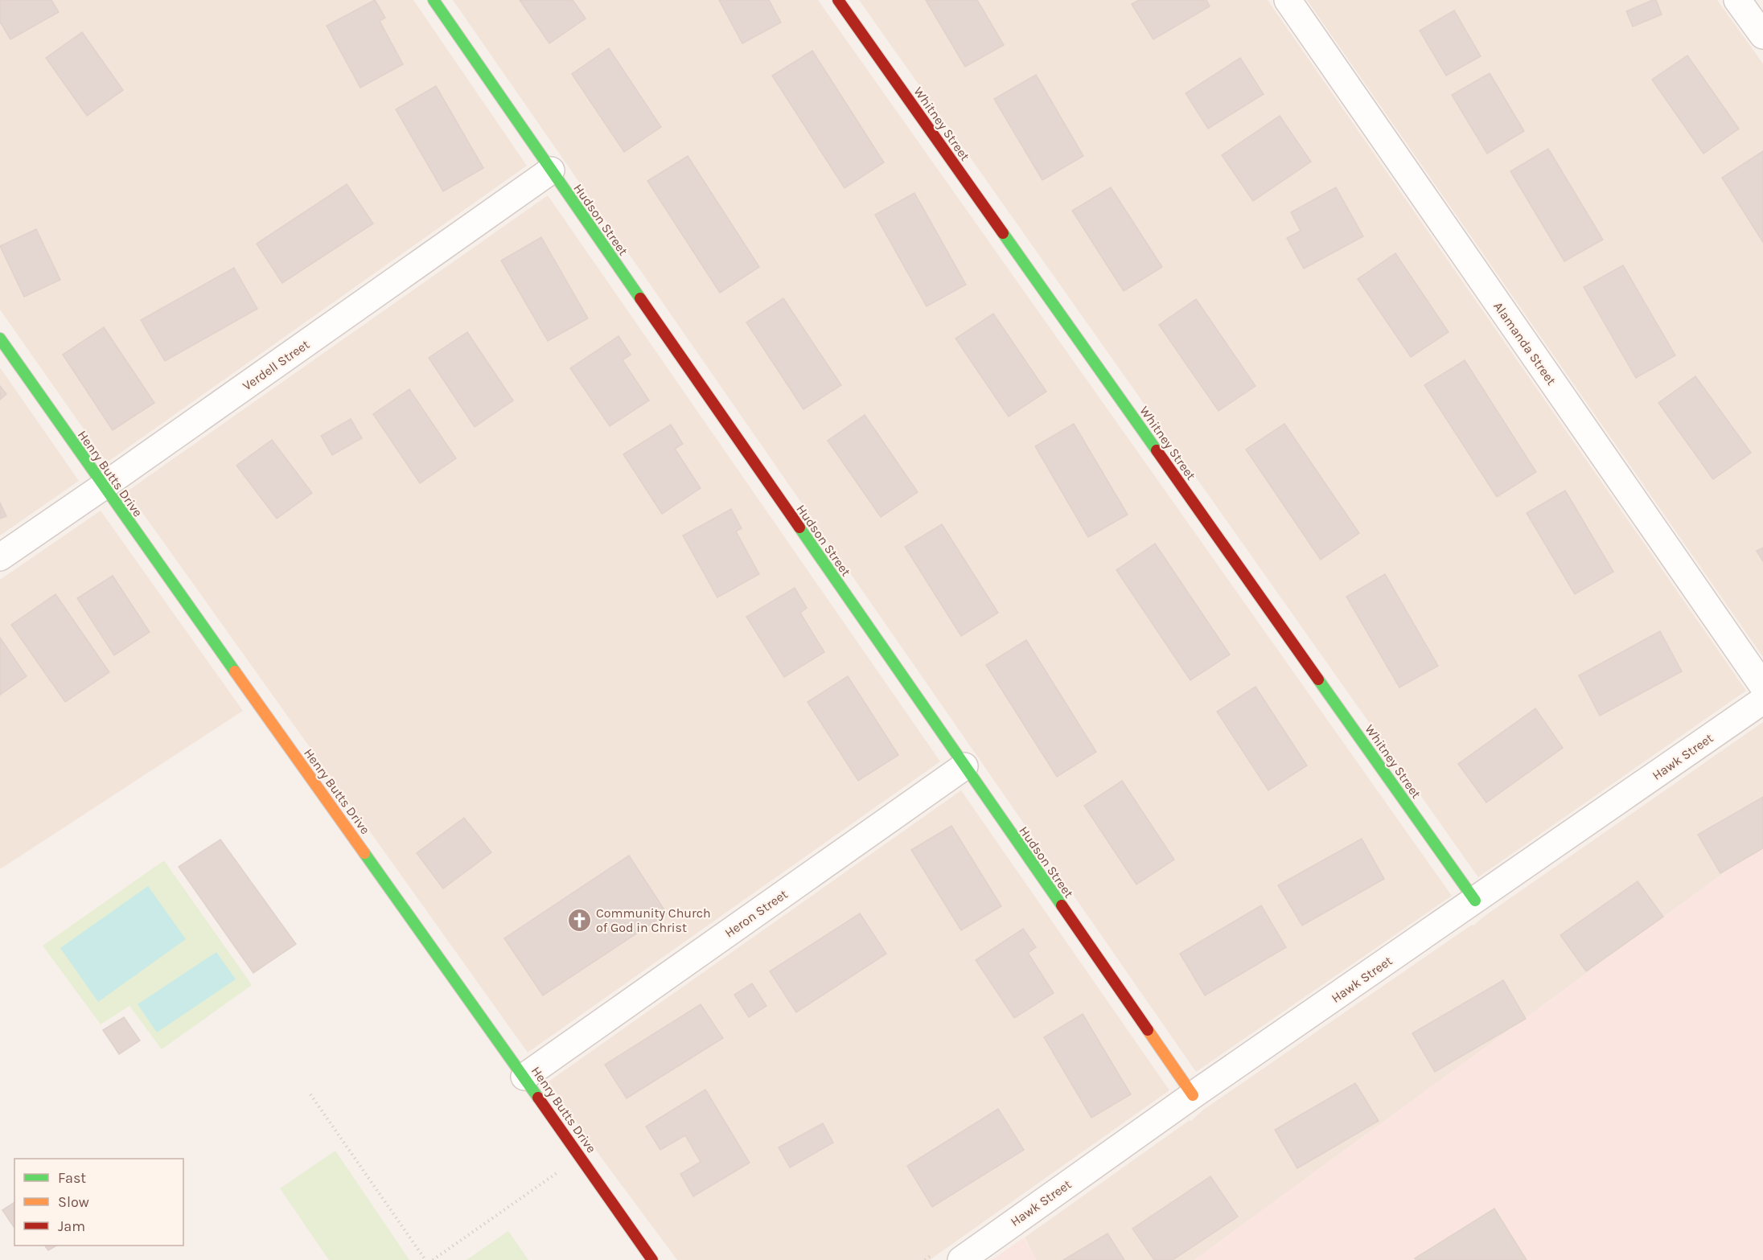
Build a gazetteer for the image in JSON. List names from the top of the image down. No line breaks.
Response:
{"streets":{"street":["Whitney Street","Hudson Street","Alamanda Street","Verdell Street","Henry Butts Drive","Hawk Street","Heron Street"]},"crossings":[["Whitney Street","Hawk Street"],["Hudson Street","Verdell Street"],["Hudson Street","Hawk Street"],["Hudson Street","Heron Street"],["Verdell Street","Henry Butts Drive"],["Henry Butts Drive","Heron Street"]],"places":{"church":["Community Church of God in Christ"]},"legend":["Fast","Slow","Jam"]}
